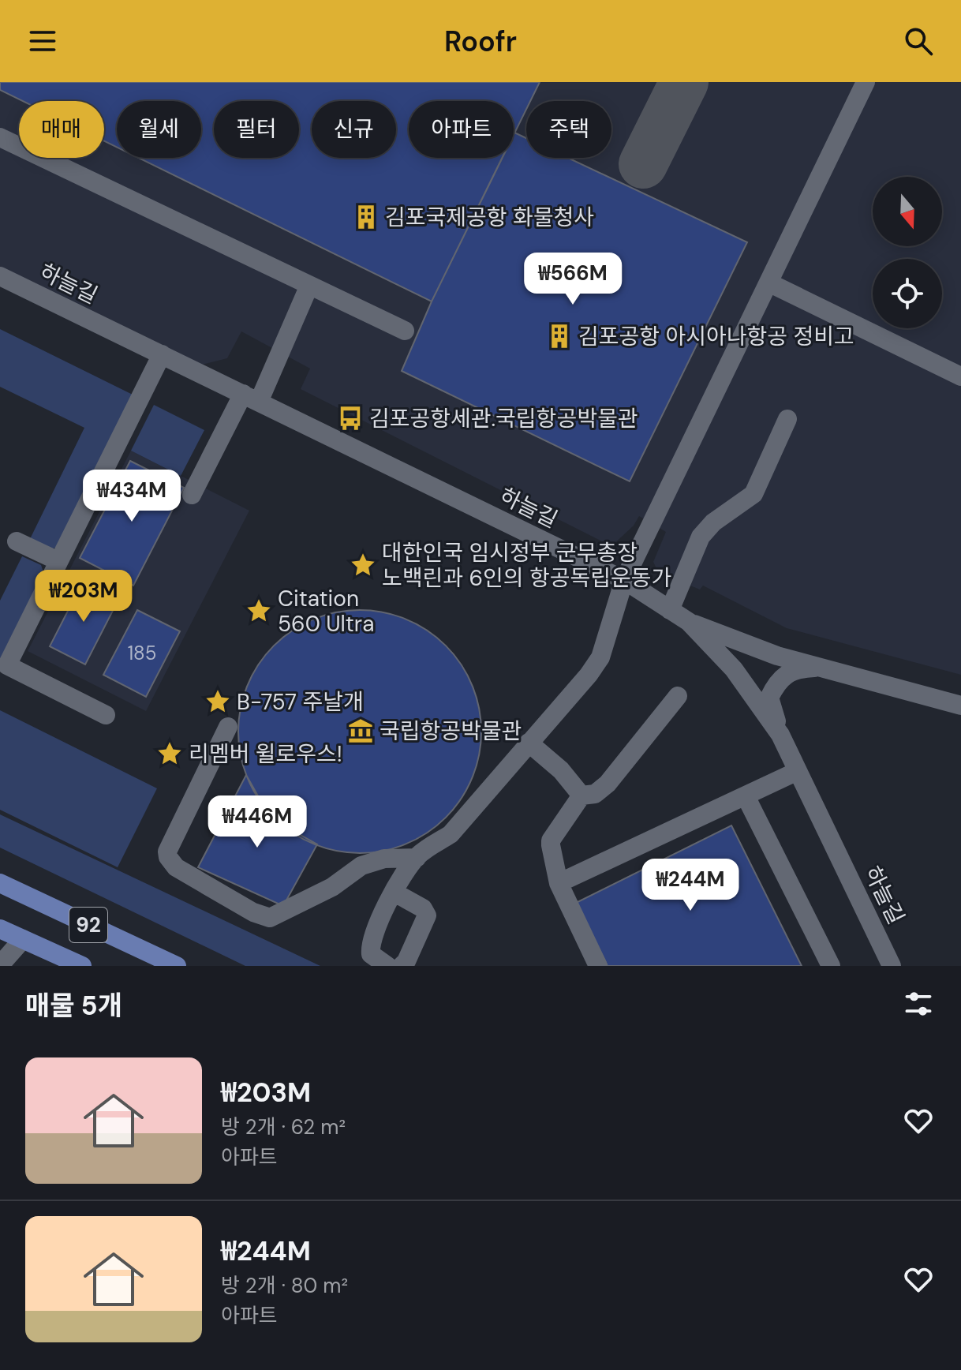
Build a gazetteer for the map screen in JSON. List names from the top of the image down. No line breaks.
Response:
{"streets":{"main road":["92"],"street":["하늘길"]},"places":{"building":["김포국제공항 화물청사","김포공항 아시아나항공 정비고"],"bus stop":["김포공항세관.국립항공박물관"],"place":["대한인국 임시정부 군무총장 노백린과 6인의 항공독립운동가","Citation 560 Ultra","B-757 주날개","리멤버 윌로우스!"],"museum":["국립항공박물관"]},"house_numbers":["185"],"north":"bottom","page":{"header":"Roofr","chip":["매매","월세","필터","신규","아파트","주택"],"price":["₩566M","₩434M","₩203M","₩446M","₩244M"],"heading":"매물 5개","list":[{"name":"₩203M","note":"방 2개 · 62 m² · 아파트"},{"name":"₩244M","note":"방 2개 · 80 m² · 아파트"}]}}
